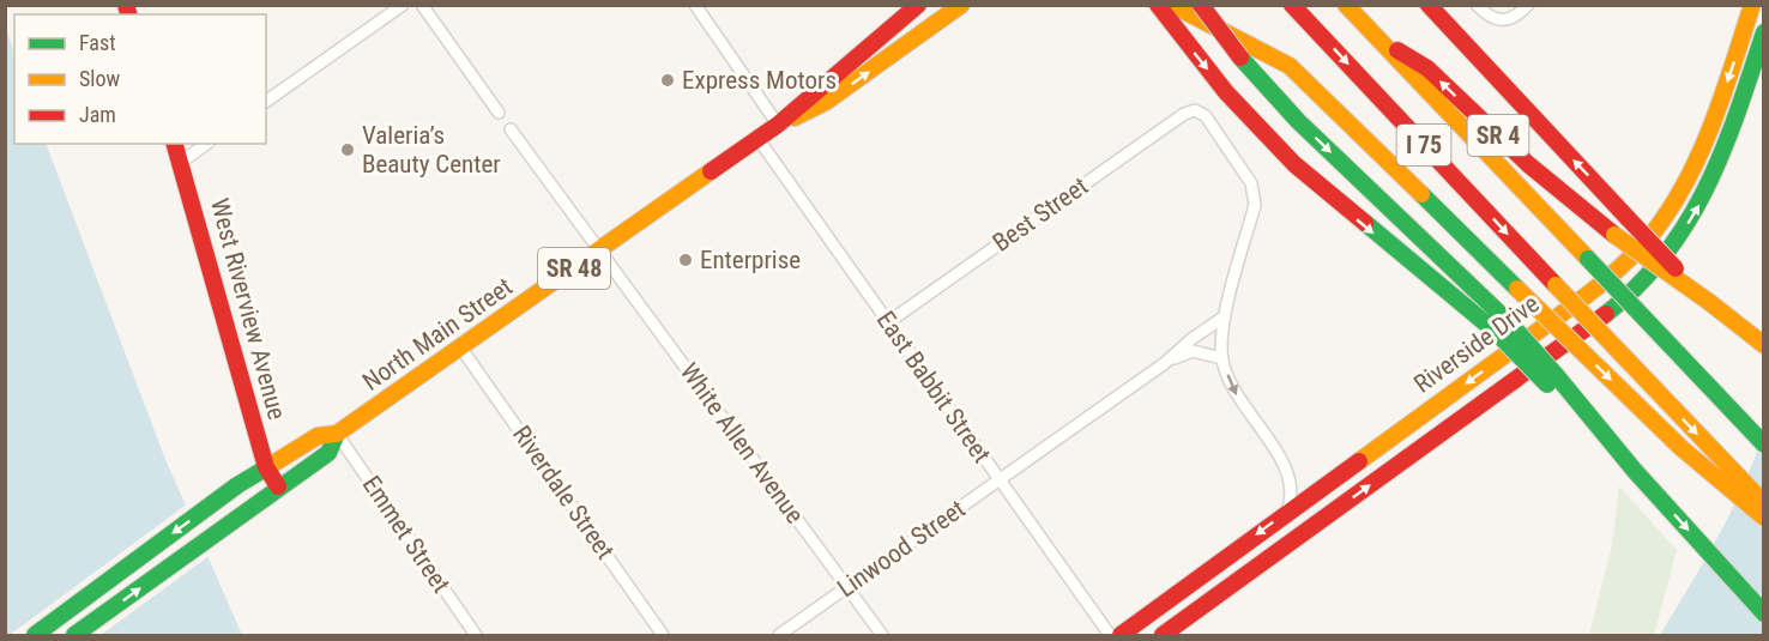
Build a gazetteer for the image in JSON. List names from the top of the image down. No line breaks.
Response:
{"streets":{"main road":["SR 4","I 75","SR 48","West Riverview Avenue","North Main Street","Riverside Drive"],"street":["Best Street","East Babbit Street","White Allen Avenue","Riverdale Street","Emmet Street","Linwood Street"]},"crossings":[["SR 4","I 75"],["Best Street","East Babbit Street"],["Best Street","Linwood Street"],["West Riverview Avenue","North Main Street"],["North Main Street","East Babbit Street"],["North Main Street","White Allen Avenue"],["North Main Street","Riverdale Street"],["North Main Street","Emmet Street"],["East Babbit Street","Linwood Street"],["White Allen Avenue","Linwood Street"]],"places":["Express Motors","Valeria’s Beauty Center","Enterprise"],"legend":["Fast","Slow","Jam"]}
